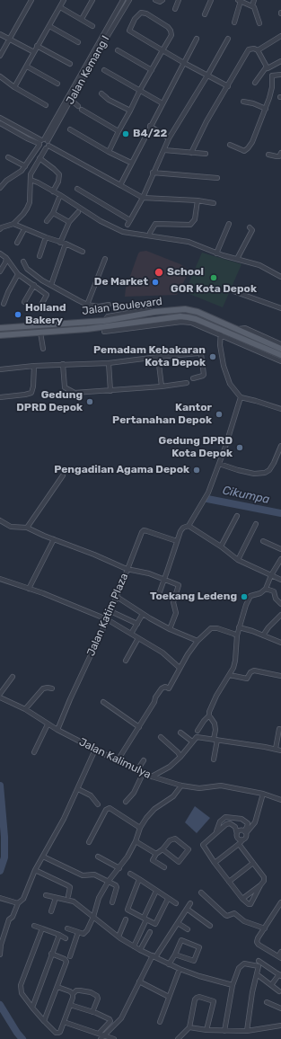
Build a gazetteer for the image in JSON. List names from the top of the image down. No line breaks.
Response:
{"streets":{"main road":["Jalan Boulevard"],"street":["Jalan Kemang I","Jalan Katim Plaza","Jalan Kalimulya"]},"crossings":[["Jalan Katim Plaza","Jalan Kalimulya"]],"water":["Cikumpa"],"places":["B4/22","School","GOR Kota Depok","De Market","Holland Bakery","Pemadam Kebakaran Kota Depok","Gedung DPRD Depok","Kantor Pertanahan Depok","Gedung DPRD Kota Depok","Pengadilan Agama Depok","Toekang Ledeng"]}
